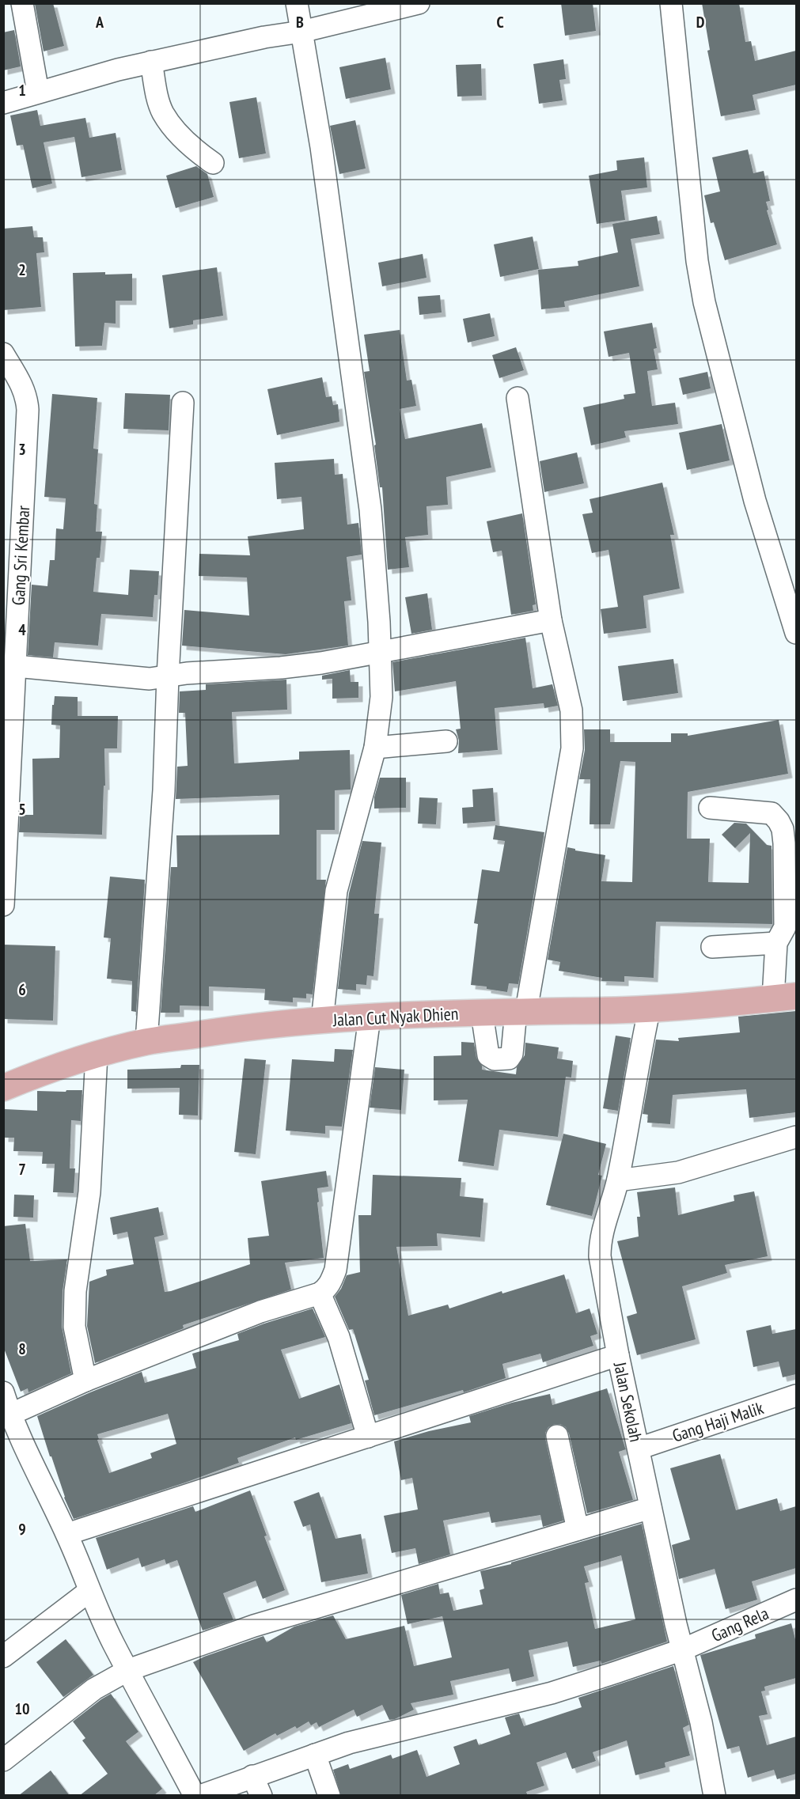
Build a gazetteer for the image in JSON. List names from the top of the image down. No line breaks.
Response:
{"streets":{"main road":["Jalan Cut Nyak Dhien"],"street":["Gang Sri Kembar","Jalan Sekolah","Gang Haji Malik","Gang Rela"]},"crossings":[["Jalan Cut Nyak Dhien","Jalan Sekolah"],["Jalan Sekolah","Gang Haji Malik"],["Jalan Sekolah","Gang Rela"]],"grid":{"columns":["A","B","C","D"],"rows":["1","2","3","4","5","6","7","8","9","10"]}}
